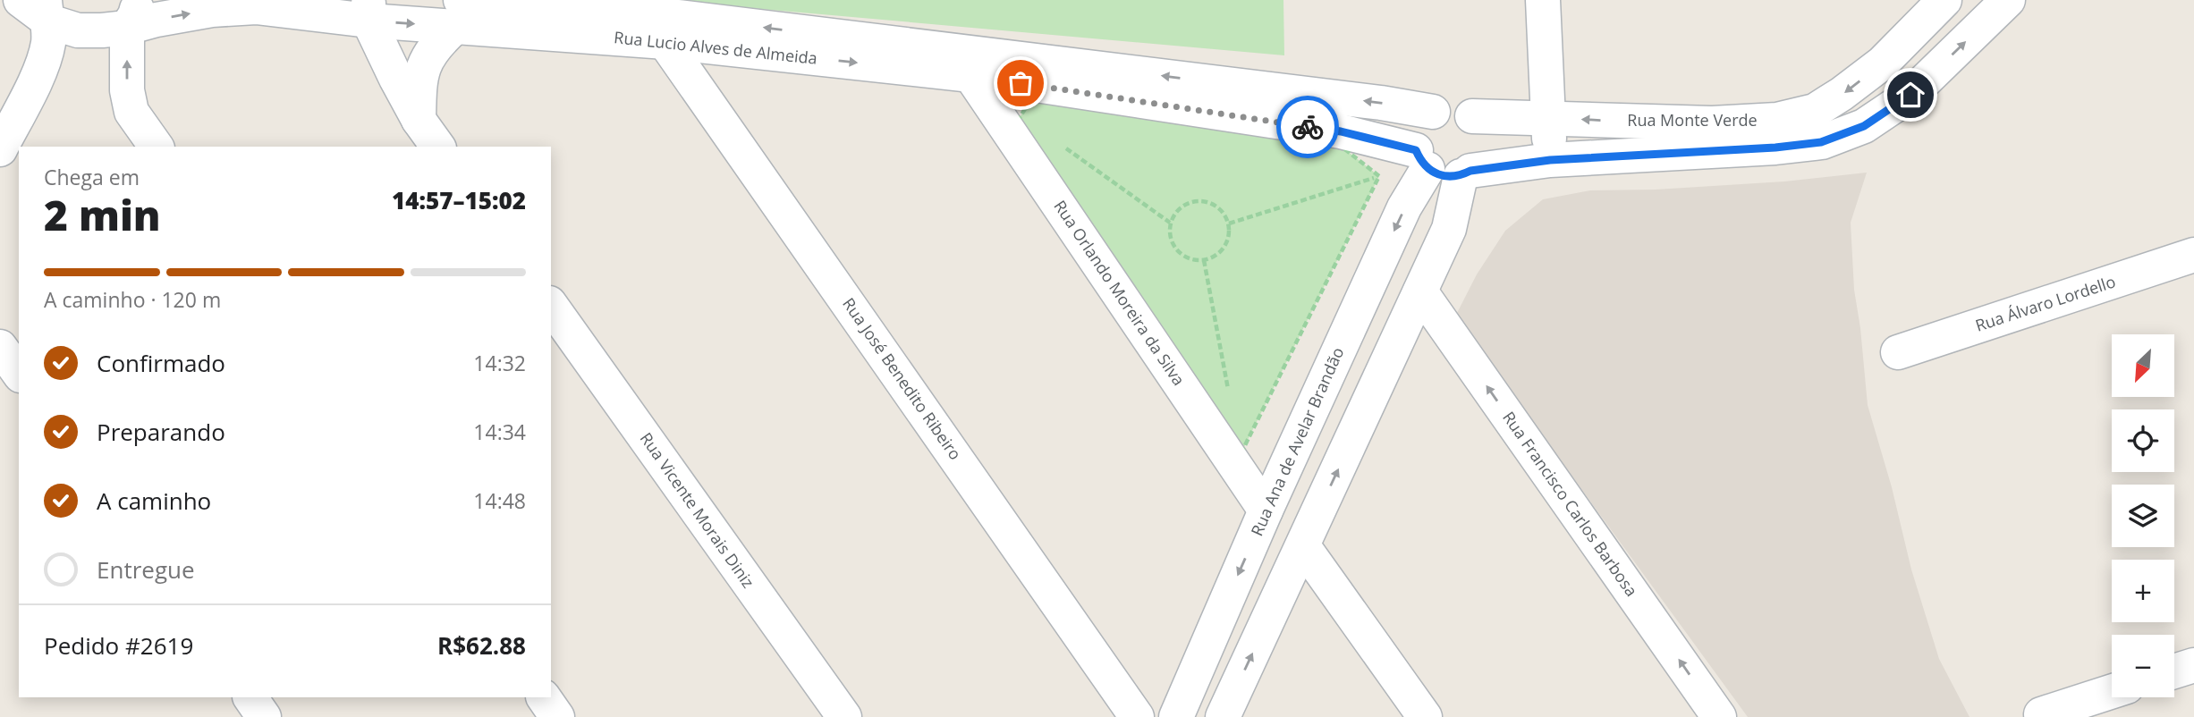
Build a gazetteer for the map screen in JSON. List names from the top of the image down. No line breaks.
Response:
{"streets":{"street":["Rua Lucio Alves de Almeida","Rua Monte Verde","Rua Orlando Moreira da Silva","Rua Álvaro Lordello","Rua José Benedito Ribeiro","Rua Ana de Avelar Brandão","Rua Francisco Carlos Barbosa","Rua Vicente Morais Diniz"]},"crossings":[["Rua Lucio Alves de Almeida","Rua Monte Verde"],["Rua Lucio Alves de Almeida","Rua Orlando Moreira da Silva"],["Rua Lucio Alves de Almeida","Rua José Benedito Ribeiro"],["Rua Lucio Alves de Almeida","Rua Ana de Avelar Brandão"],["Rua Monte Verde","Rua Ana de Avelar Brandão"],["Rua Orlando Moreira da Silva","Rua Ana de Avelar Brandão"]],"north":"bottom left","page":{"heading":["2 min","Chega em","14:57–15:02"],"panel":["Pedido #2619","R$62.88"],"bar":"A caminho · 120 m","list":[["Confirmado","14:32"],["Preparando","14:34"],["A caminho","14:48"],"Entregue"],"map_buttons":["+","−"]}}
